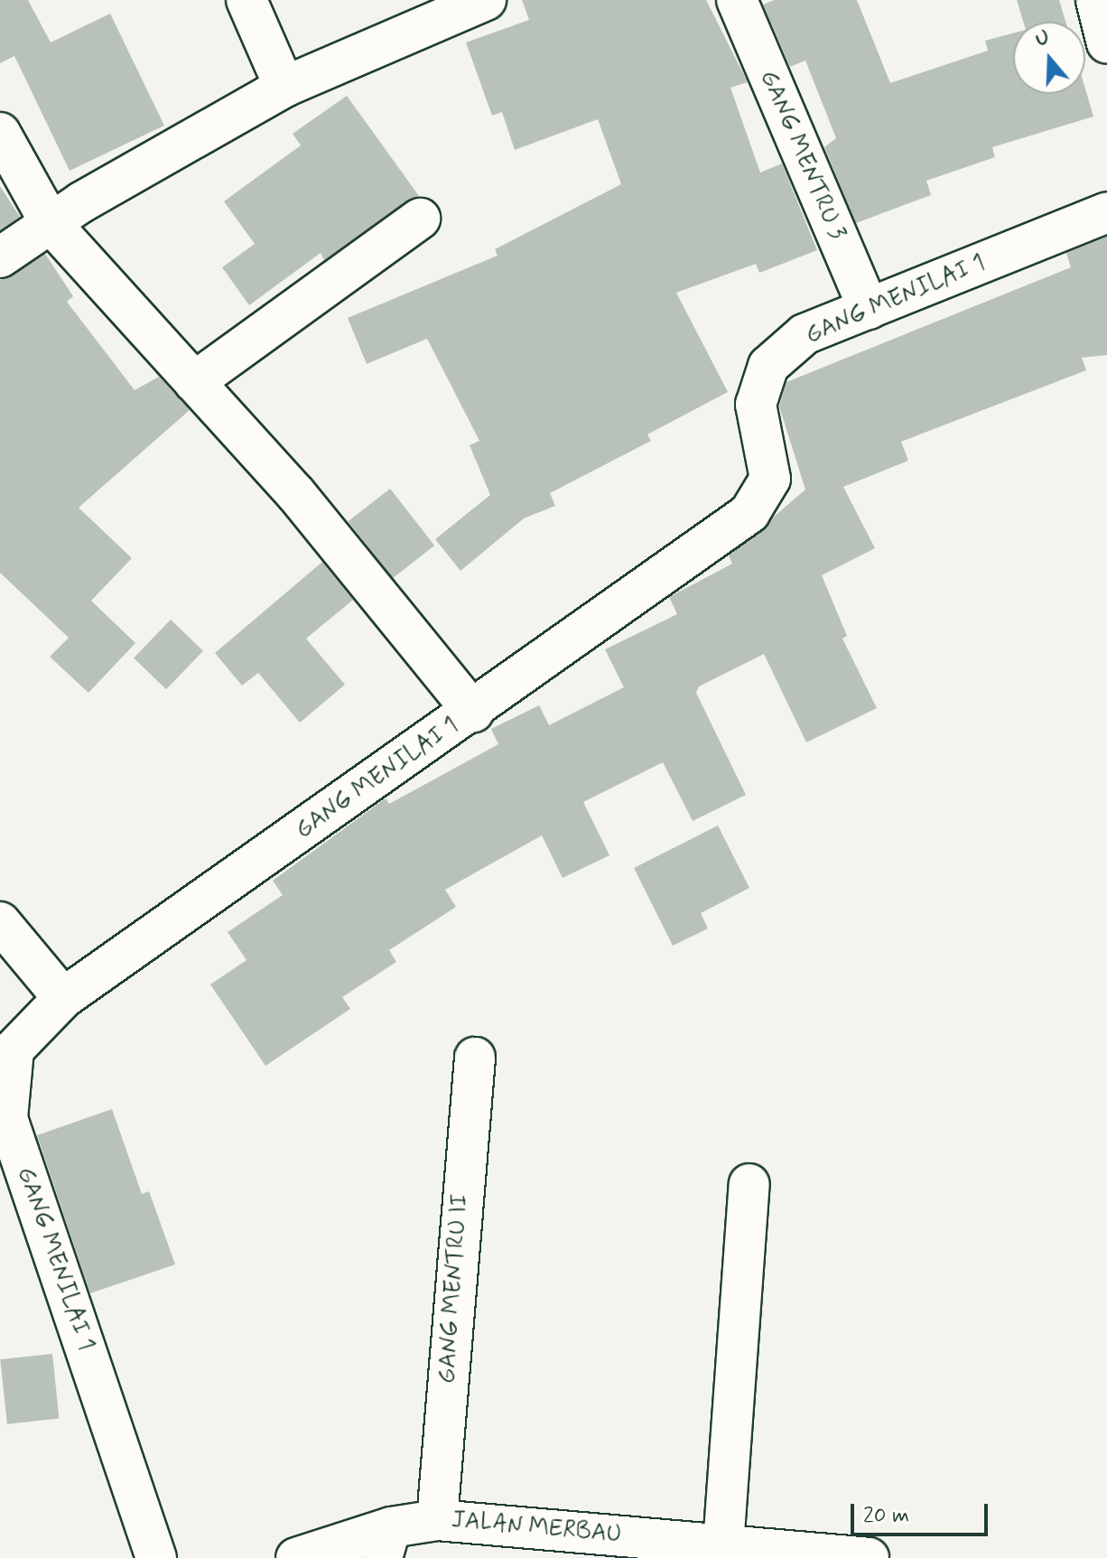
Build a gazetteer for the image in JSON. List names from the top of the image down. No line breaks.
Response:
{"streets":{"street":["GANG MENTRU 3","GANG MENILAI 1","GANG MENTRU II","JALAN MERBAU"]},"crossings":[["GANG MENTRU 3","GANG MENILAI 1"],["GANG MENTRU II","JALAN MERBAU"]],"scale_bar":"20 m","north":"top"}
